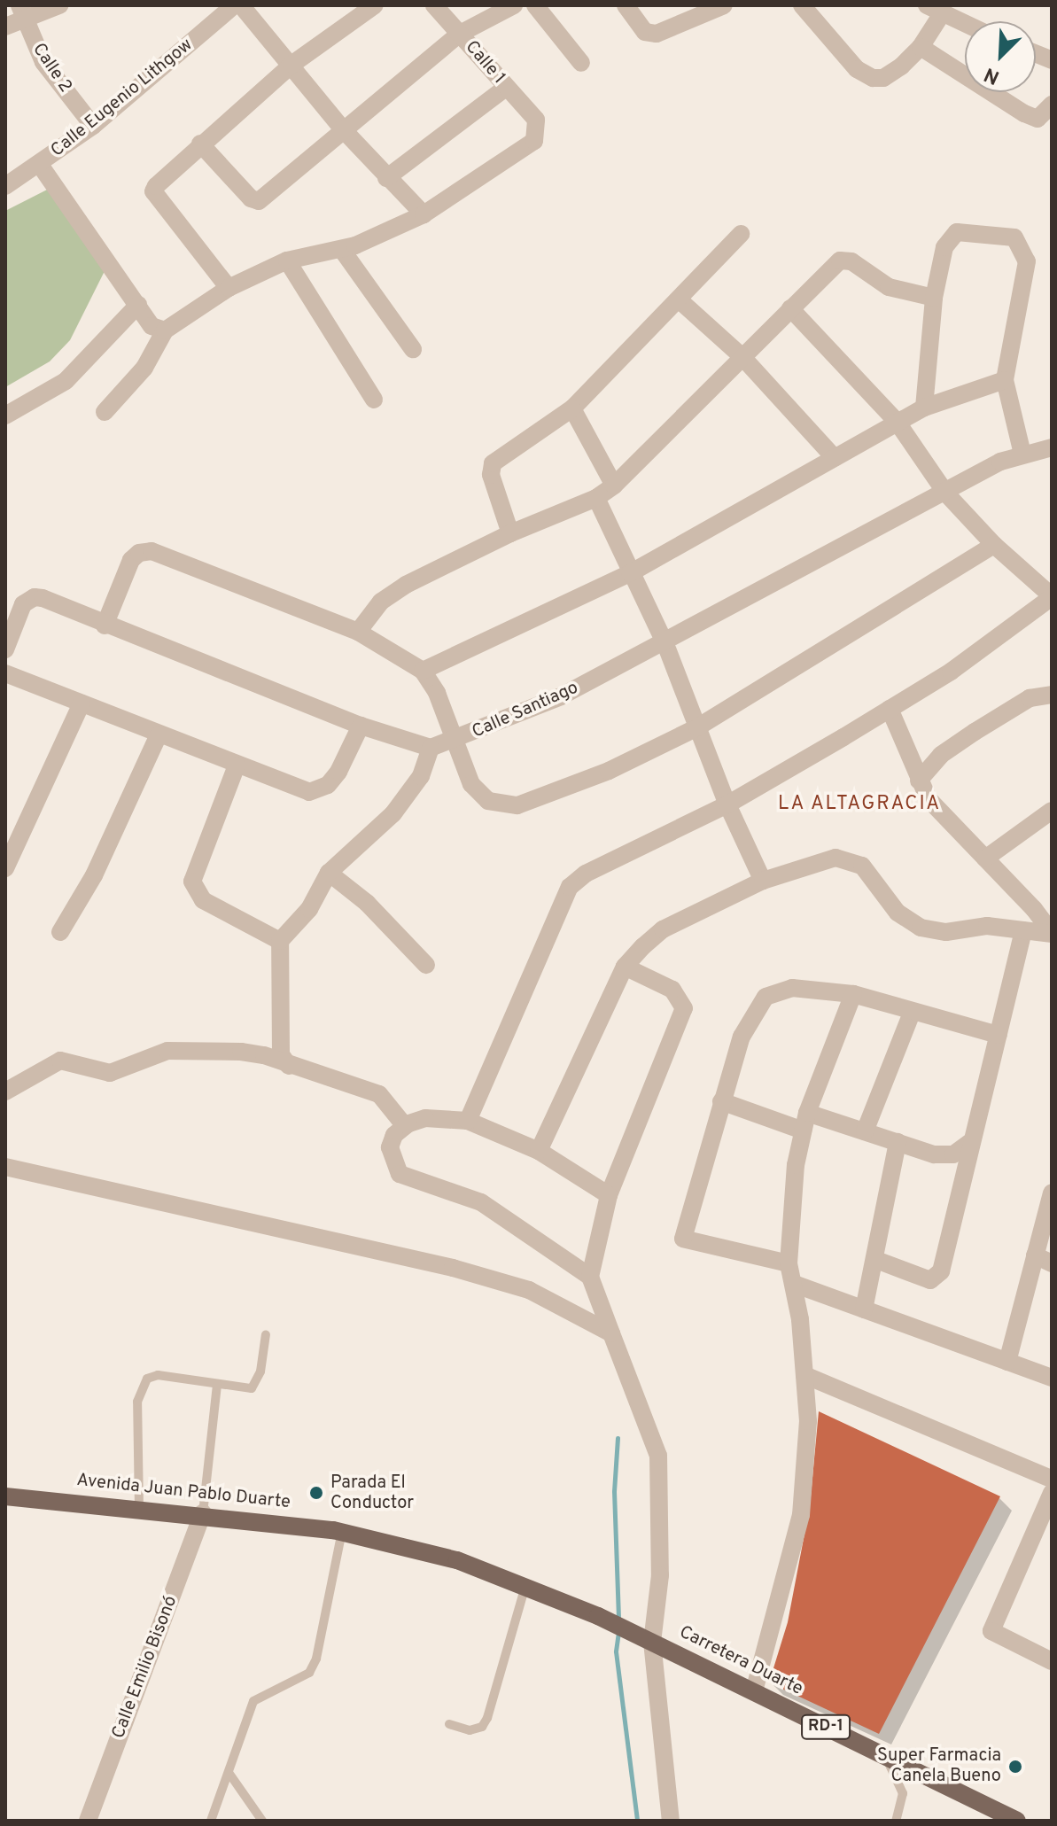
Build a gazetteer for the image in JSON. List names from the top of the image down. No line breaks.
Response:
{"streets":{"main road":["Avenida Juan Pablo Duarte","Carretera Duarte","RD-1"],"street":["Calle 1","Calle 2","Calle Eugenio Lithgow","Calle Santiago","Calle Emilio Bisonó"]},"crossings":[["Calle 2","Calle Eugenio Lithgow"],["Avenida Juan Pablo Duarte","Carretera Duarte"],["Avenida Juan Pablo Duarte","Calle Emilio Bisonó"]],"districts":["LA ALTAGRACIA"],"places":["Parada El Conductor","Super Farmacia Canela Bueno"],"north":"bottom left"}
